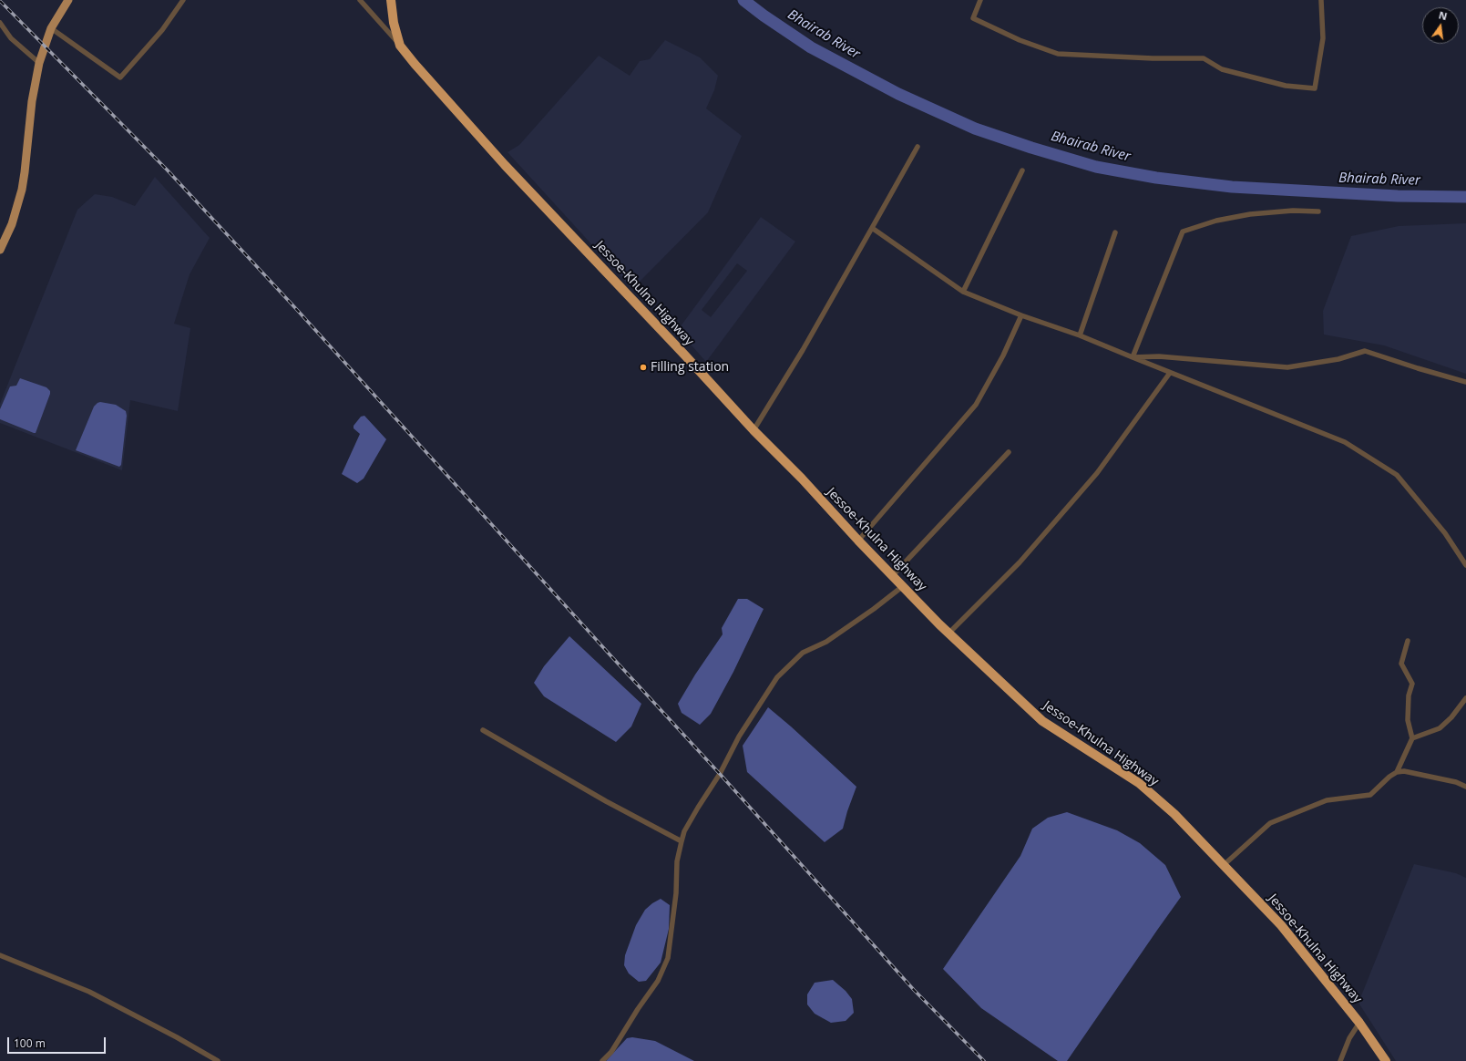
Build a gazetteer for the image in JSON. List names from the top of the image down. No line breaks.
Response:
{"streets":{"highway":["Jessoe-Khulna Highway"]},"water":["Bhairab River"],"places":["Filling station"],"scale_bar":"100 m","north":"top"}
